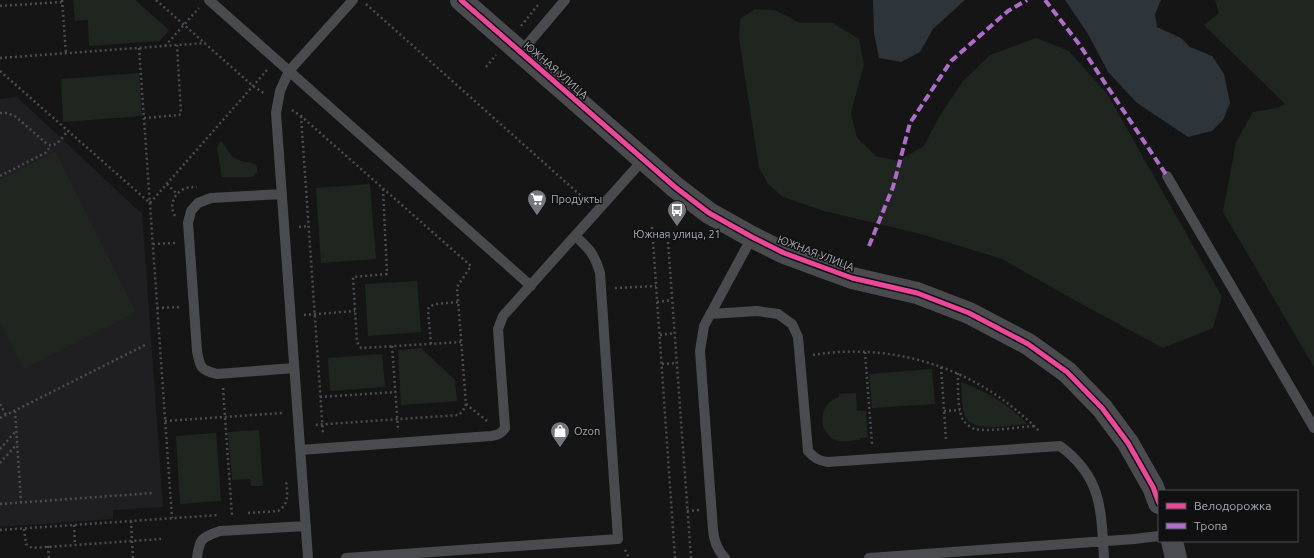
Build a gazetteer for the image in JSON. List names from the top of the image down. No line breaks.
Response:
{"streets":{"street":["ЮЖНАЯ УЛИЦА"]},"places":{"supermarket":["Продукты"],"bus stop":["Южная улица, 21"],"shop":["Ozon"]},"legend":["Велодорожка","Тропа"]}
